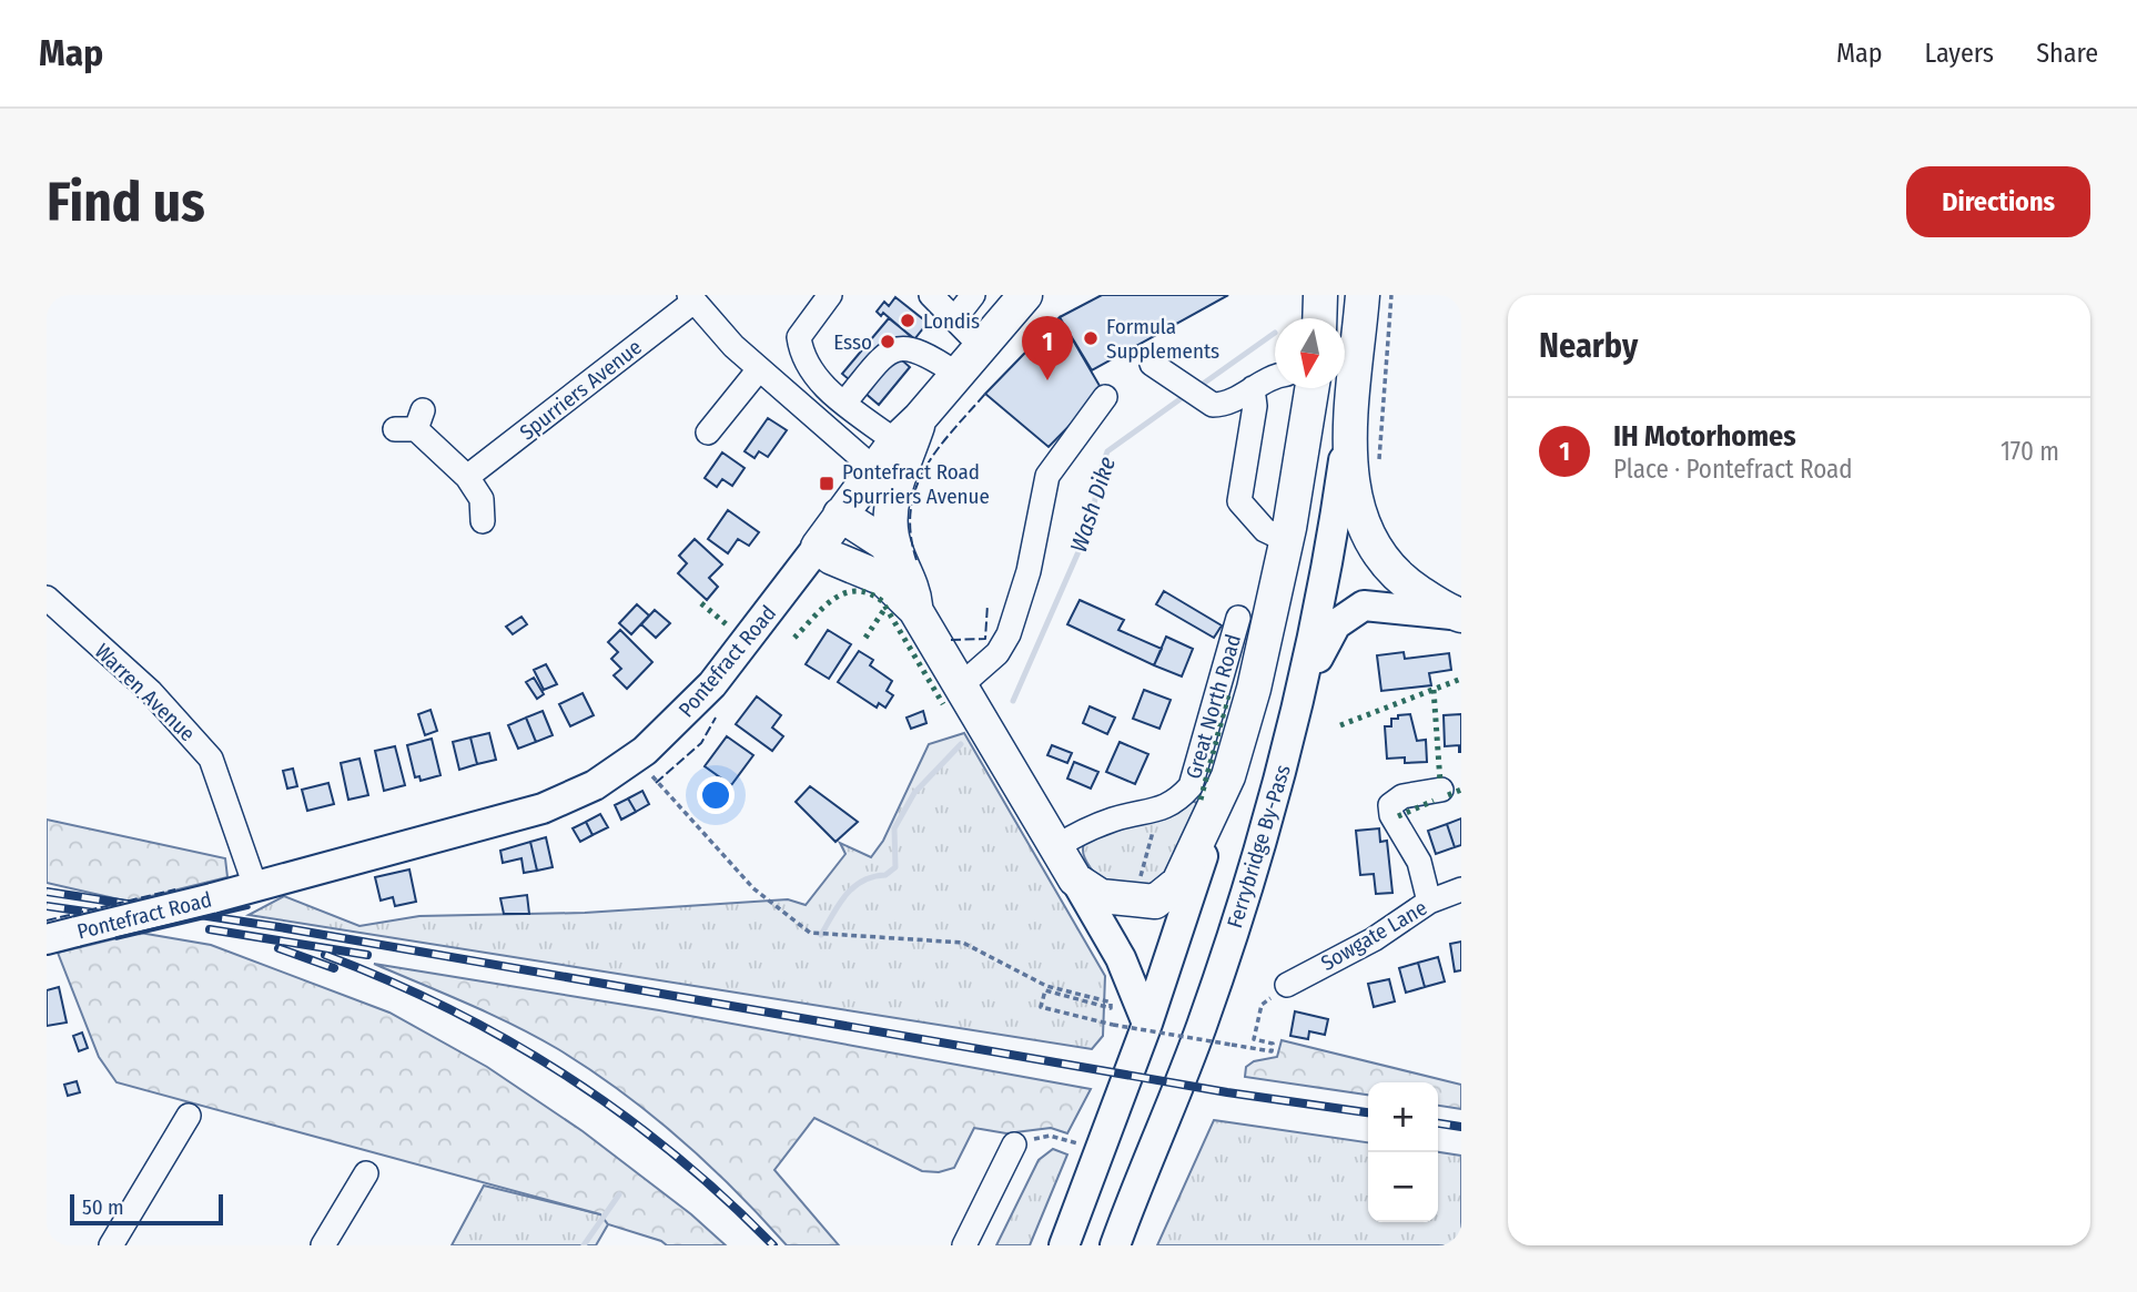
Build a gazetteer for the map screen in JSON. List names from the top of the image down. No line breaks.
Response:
{"streets":{"highway":["Pontefract Road"],"main road":["Ferrybridge By-Pass"],"street":["Spurriers Avenue","Warren Avenue","Great North Road","Sowgate Lane"]},"crossings":[["Spurriers Avenue","Pontefract Road"],["Pontefract Road","Warren Avenue"]],"water":["Wash Dike"],"places":{"other":["Londis","Formula Supplements","Esso"],"transit":["Pontefract Road Spurriers Avenue"]},"scale_bar":"50 m","north":"bottom","page":{"header":"Map","nav":["Map","Layers","Share"],"buttons":"Directions","title":"Find us","heading":"Nearby","pins":"1","list":[{"mark":"1","name":"IH Motorhomes","note":"Place · Pontefract Road","value":"170 m"}],"map_buttons":["+","−"],"scale":"50 m"}}
